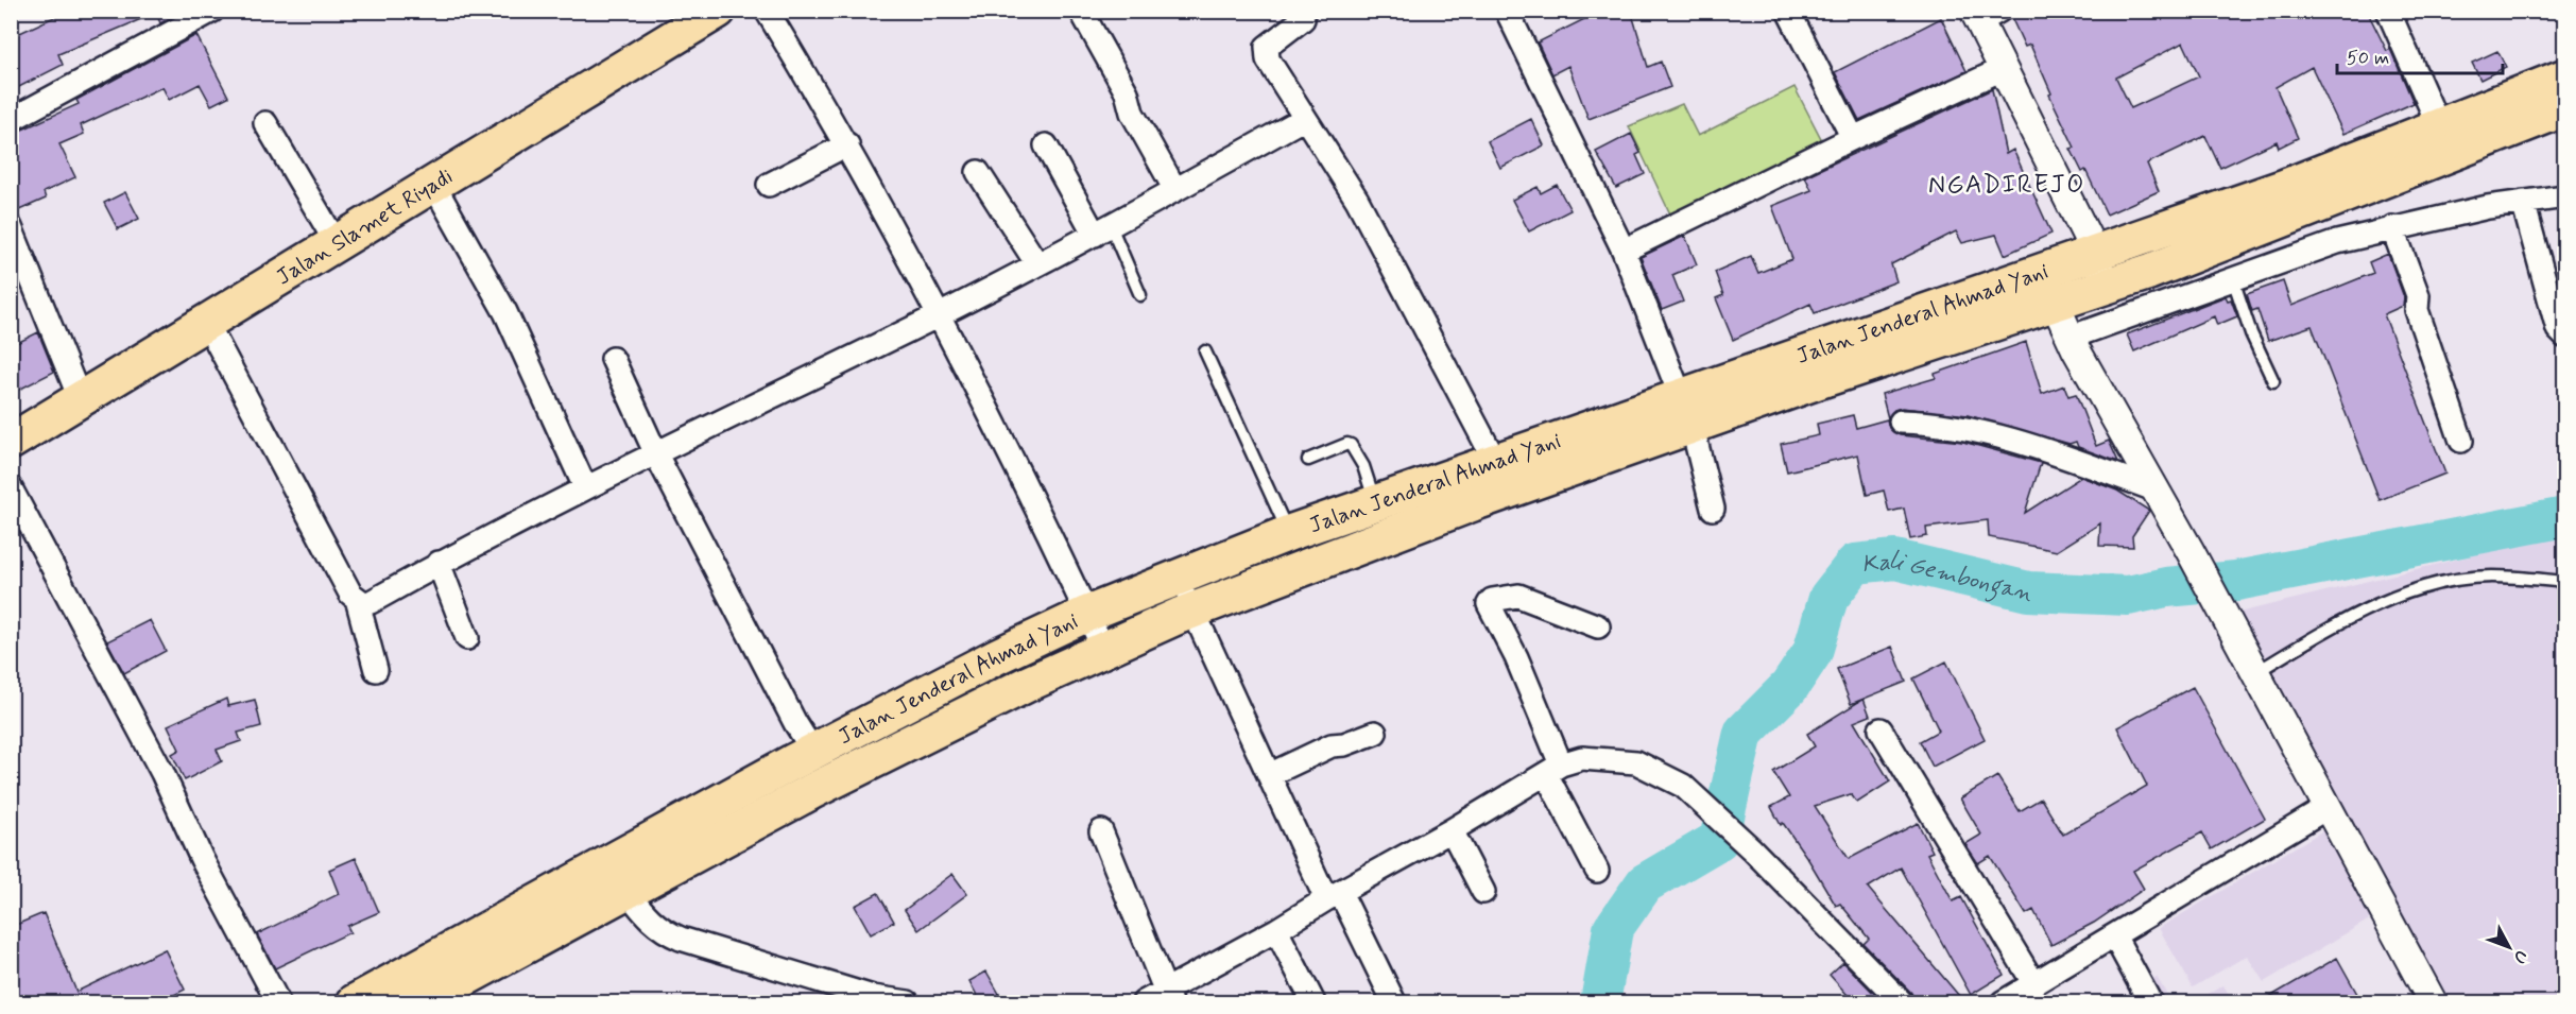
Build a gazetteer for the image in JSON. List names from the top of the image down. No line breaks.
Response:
{"streets":{"main road":["Jalan Slamet Riyadi","Jalan Jenderal Ahmad Yani"]},"districts":["NGADIREJO"],"water":["Kali Gembongan"],"scale_bar":"50 m","north":"bottom right"}
